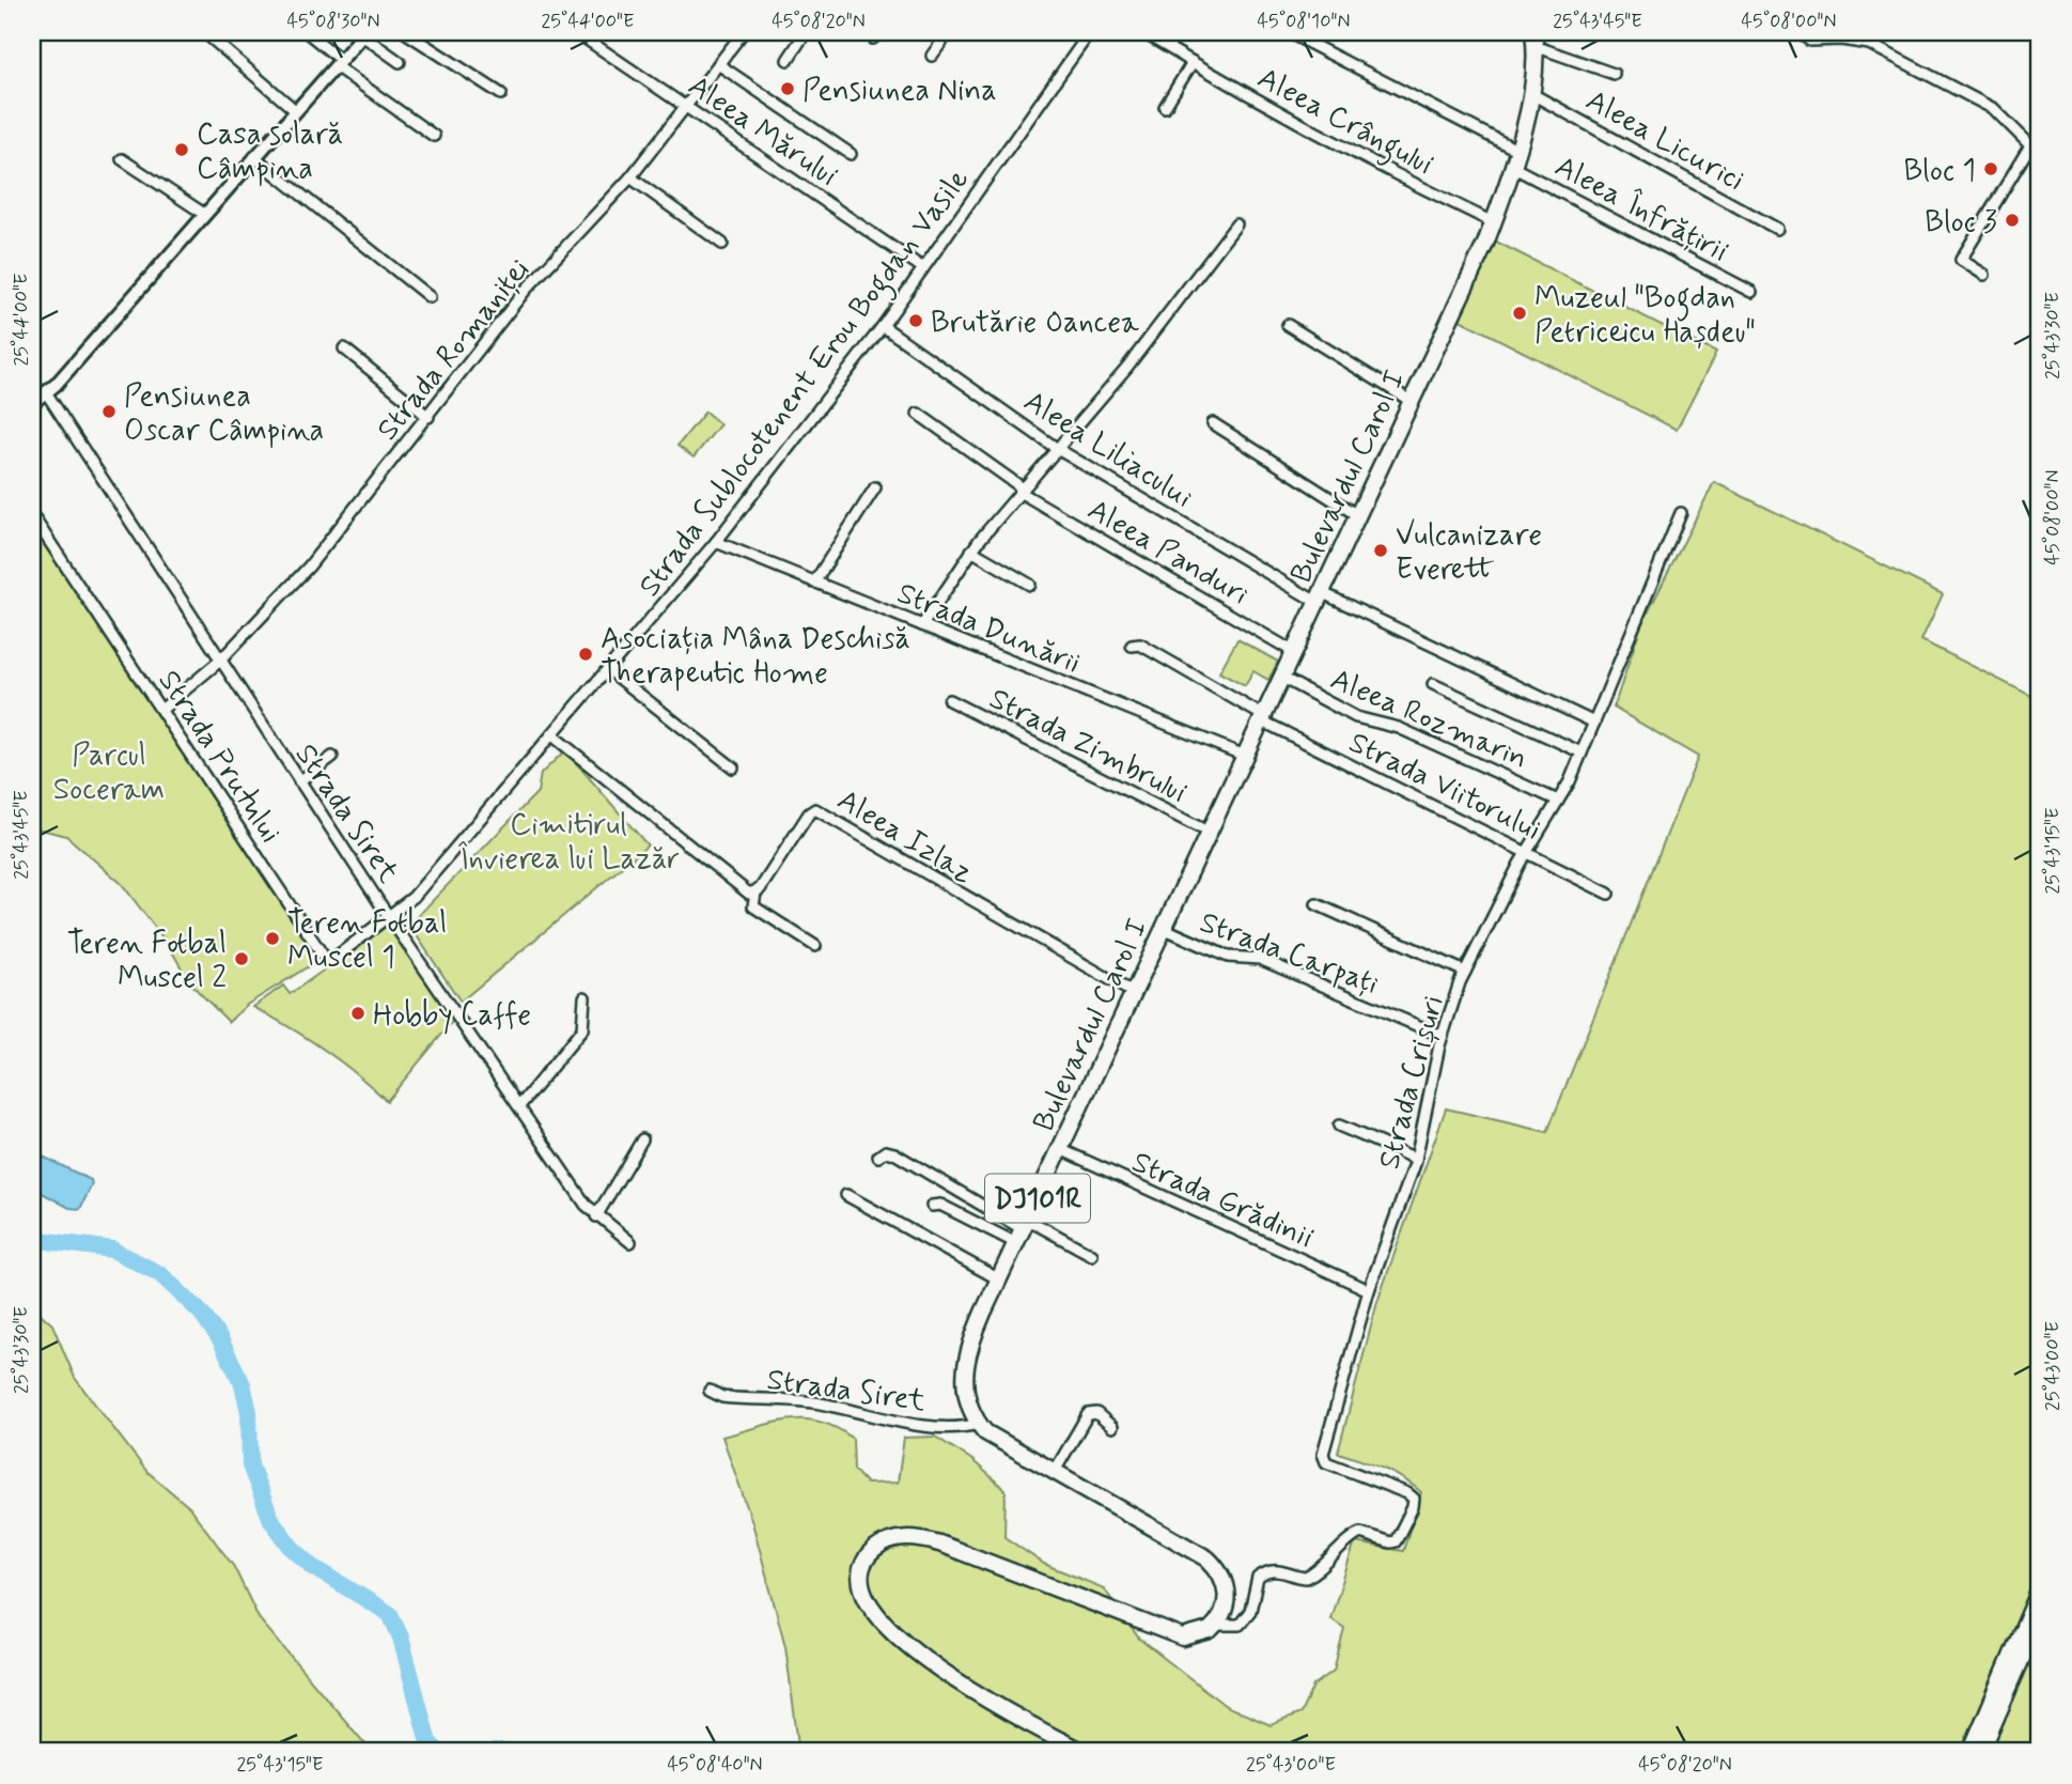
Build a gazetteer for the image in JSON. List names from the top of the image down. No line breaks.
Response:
{"streets":{"main road":["Bulevardul Carol I","DJ101R"],"street":["Aleea Crângului","Aleea Mărului","Aleea Licurici","Aleea Înfrățirii","Strada Romaniței","Strada Sublocotenent Erou Bogdan Vasile","Aleea Liliacului","Aleea Panduri","Strada Dunării","Aleea Rozmarin","Strada Zimbrului","Strada Prutului","Strada Viitorului","Strada Siret","Aleea Izlaz","Strada Carpați","Strada Crișuri","Strada Grădinii"]},"crossings":[["Aleea Crângului","Bulevardul Carol I"],["Aleea Mărului","Strada Romaniței"],["Aleea Mărului","Strada Sublocotenent Erou Bogdan Vasile"],["Aleea Licurici","Bulevardul Carol I"],["Aleea Înfrățirii","Bulevardul Carol I"],["Strada Romaniței","Strada Prutului"],["Strada Romaniței","Strada Siret"],["Strada Sublocotenent Erou Bogdan Vasile","Aleea Liliacului"],["Strada Sublocotenent Erou Bogdan Vasile","Strada Dunării"],["Strada Sublocotenent Erou Bogdan Vasile","Strada Prutului"],["Strada Sublocotenent Erou Bogdan Vasile","Strada Siret"],["Aleea Liliacului","Bulevardul Carol I"],["Aleea Liliacului","Strada Crișuri"],["Bulevardul Carol I","Aleea Panduri"],["Bulevardul Carol I","Strada Dunării"],["Bulevardul Carol I","Aleea Rozmarin"],["Bulevardul Carol I","Strada Zimbrului"],["Bulevardul Carol I","Strada Viitorului"],["Bulevardul Carol I","Strada Siret"],["Bulevardul Carol I","Aleea Izlaz"],["Bulevardul Carol I","Strada Carpați"],["Bulevardul Carol I","Strada Grădinii"],["Aleea Rozmarin","Strada Crișuri"],["Strada Prutului","Strada Siret"],["Strada Viitorului","Strada Crișuri"],["Strada Carpați","Strada Crișuri"],["Strada Crișuri","Strada Grădinii"]],"parks":["Parcul Soceram","Cimitirul Învierea lui Lazăr"],"places":["Pensiunea Nina","Casa solară Câmpina","Bloc 1","Bloc 3","Muzeul \"Bogdan Petriceicu Hașdeu\"","Brutărie Oancea","Pensiunea Oscar Câmpina","Vulcanizare Everett","Asociația Mâna Deschisă Therapeutic Home","Teren Fotbal Muscel 1","Teren Fotbal Muscel 2","Hobby Caffe"],"coordinates":["45°08'30\"N","25°44'00\"E","45°08'20\"N","45°08'10\"N","25°43'45\"E","45°08'00\"N","25°43'30\"E","25°43'15\"E","25°43'00\"E","45°08'40\"N"]}
